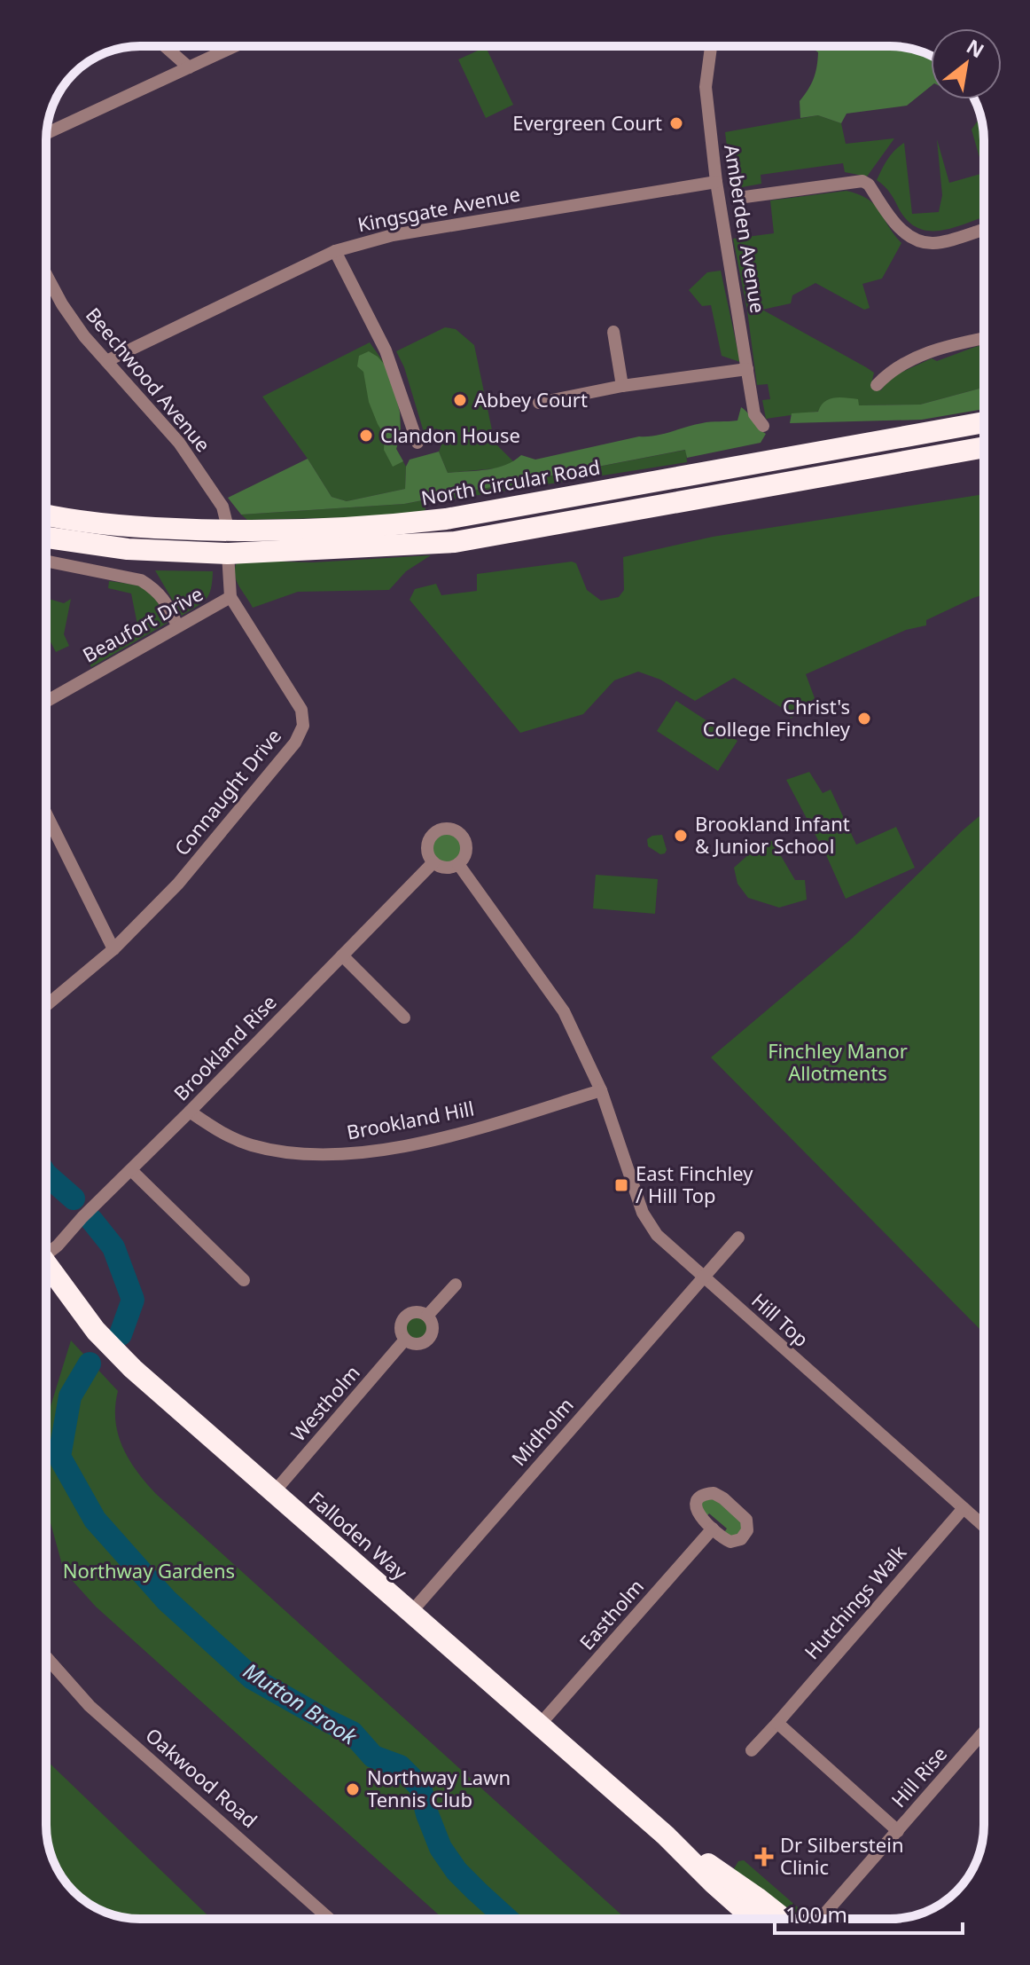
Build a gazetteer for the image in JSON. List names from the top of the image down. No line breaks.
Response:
{"streets":{"highway":["North Circular Road","Falloden Way"],"street":["Kingsgate Avenue","Amberden Avenue","Beechwood Avenue","Beaufort Drive","Connaught Drive","Brookland Rise","Brookland Hill","Hill Top","Westholm","Midholm","Hutchings Walk","Eastholm","Hill Rise","Oakwood Road"]},"crossings":[["Kingsgate Avenue","Amberden Avenue"],["Kingsgate Avenue","Beechwood Avenue"],["Beechwood Avenue","North Circular Road"],["Beechwood Avenue","Connaught Drive"],["North Circular Road","Connaught Drive"],["Beaufort Drive","Connaught Drive"],["Brookland Rise","Brookland Hill"],["Brookland Hill","Hill Top"],["Hill Top","Midholm"],["Hill Top","Hutchings Walk"],["Westholm","Falloden Way"],["Midholm","Falloden Way"],["Falloden Way","Eastholm"]],"water":["Mutton Brook"],"parks":["Finchley Manor Allotments","Northway Gardens"],"places":{"other":["Evergreen Court","Abbey Court","Clandon House","Christ's College Finchley","Brookland Infant & Junior School","Northway Lawn Tennis Club"],"transit":["East Finchley / Hill Top"],"health":["Dr Silberstein Clinic"]},"scale_bar":"100 m","north":"top right"}
